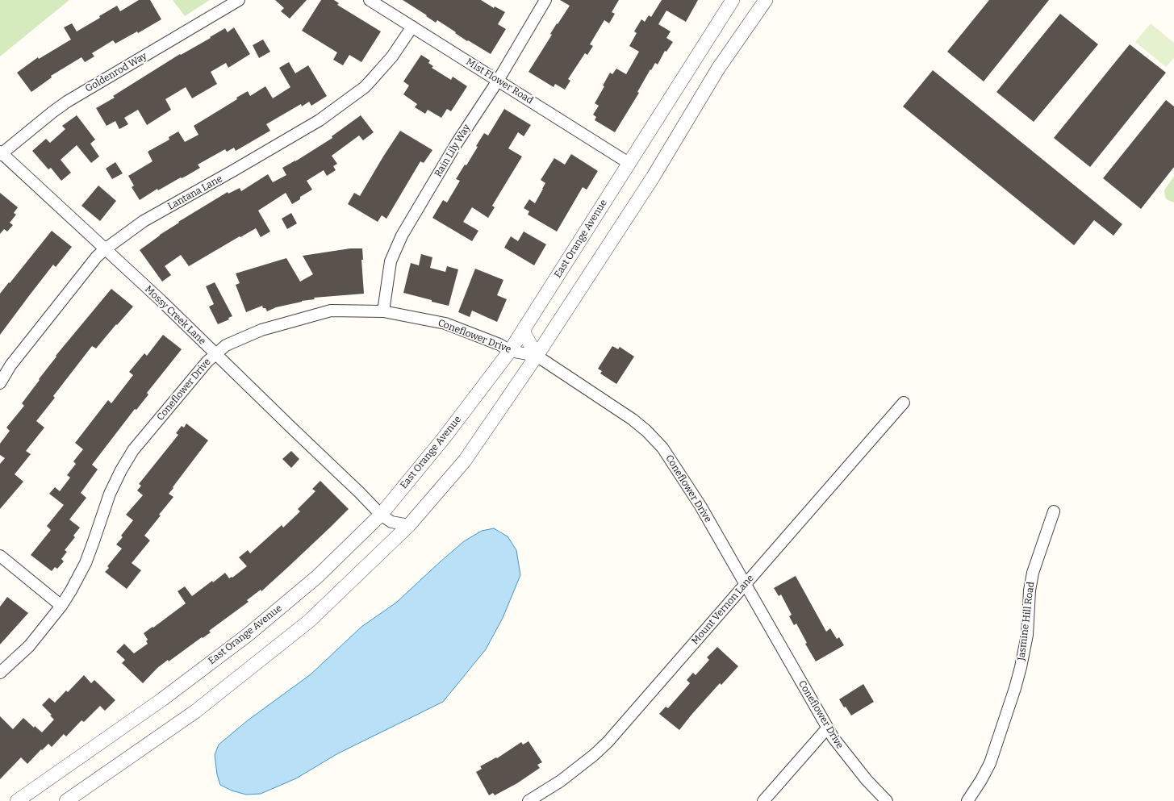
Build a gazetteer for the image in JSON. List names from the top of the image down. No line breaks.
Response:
{"streets":{"street":["Goldenrod Way","Mist Flower Road","Rain Lily Way","Lantana Lane","East Orange Avenue","Mossy Creek Lane","Coneflower Drive","Mount Vernon Lane","Jasmine Hill Road"]},"crossings":[["Goldenrod Way","Mossy Creek Lane"],["Mist Flower Road","Rain Lily Way"],["Mist Flower Road","Lantana Lane"],["Mist Flower Road","East Orange Avenue"],["Rain Lily Way","Coneflower Drive"],["Lantana Lane","Mossy Creek Lane"],["East Orange Avenue","Mossy Creek Lane"],["East Orange Avenue","Coneflower Drive"],["Mossy Creek Lane","Coneflower Drive"],["Coneflower Drive","Mount Vernon Lane"]]}
